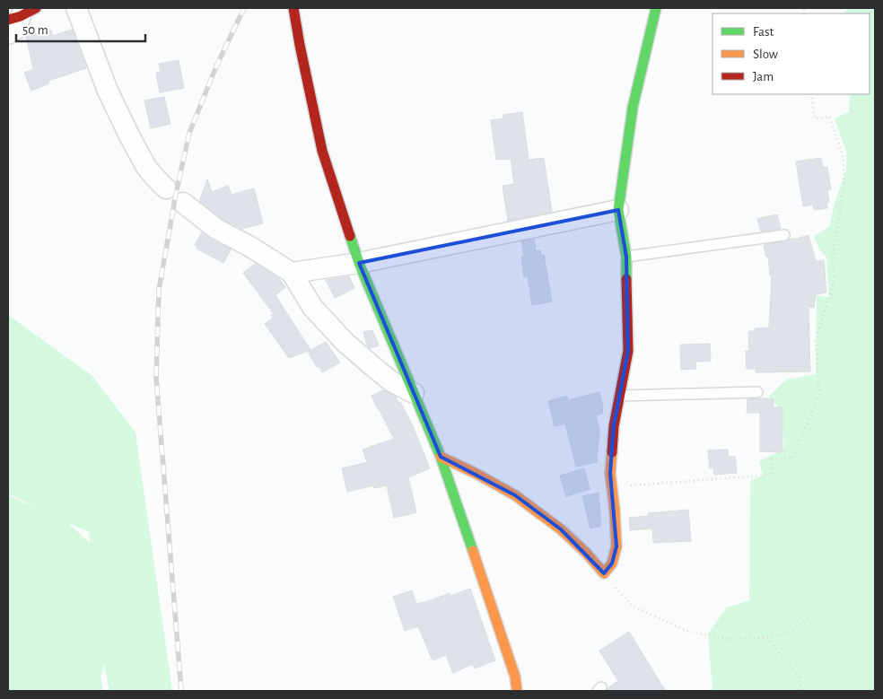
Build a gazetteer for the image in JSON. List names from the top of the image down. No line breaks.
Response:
{"legend":["Fast","Slow","Jam"],"scale_bar":"50 m"}
